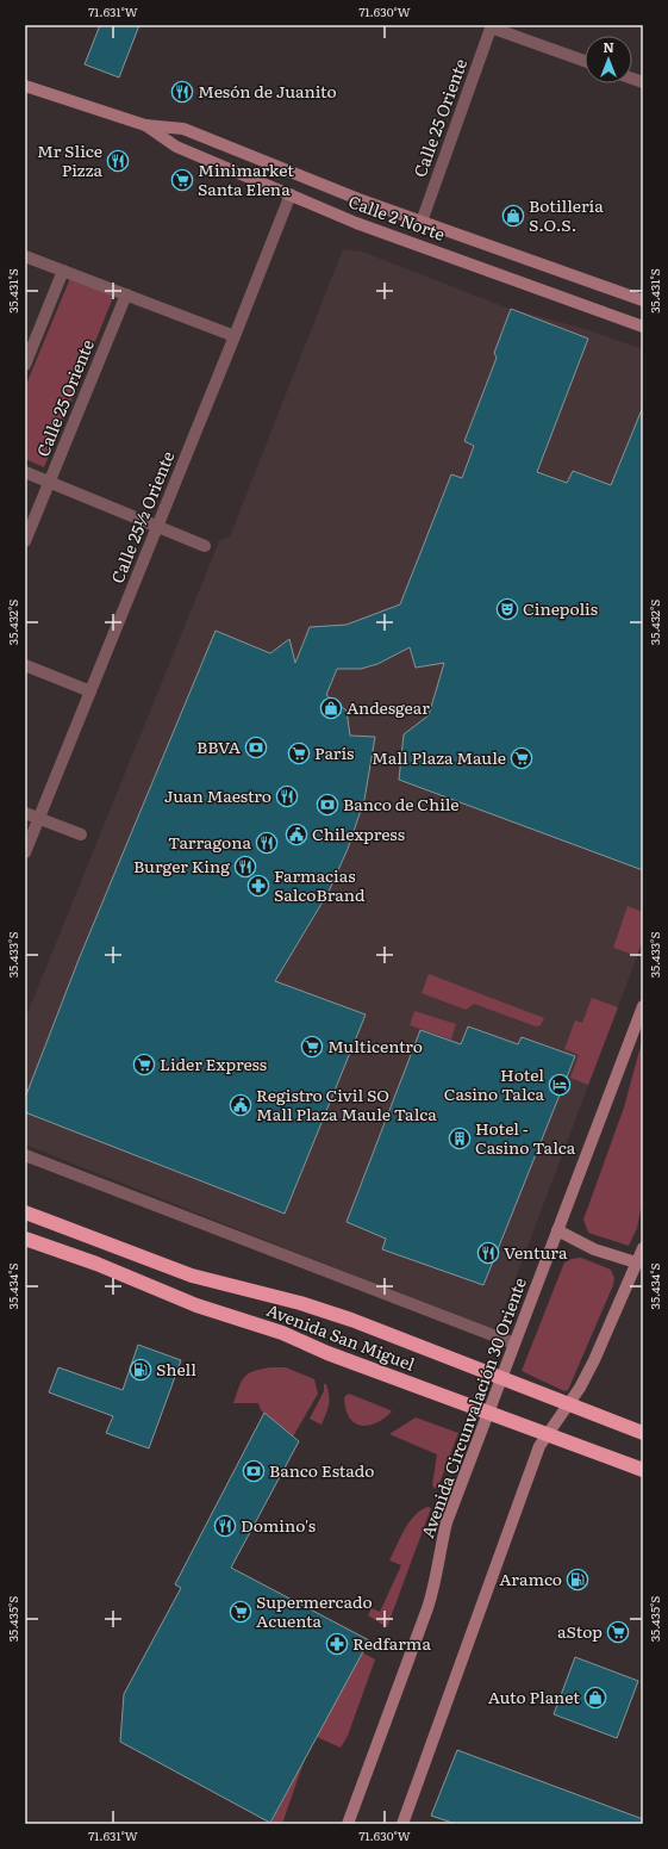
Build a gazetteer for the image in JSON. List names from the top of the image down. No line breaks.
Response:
{"streets":{"highway":["Avenida San Miguel"],"main road":["Calle 2 Norte","Avenida Circunvalación 30 Oriente"],"street":["Calle 25 Oriente","Calle 25½ Oriente"]},"crossings":[["Calle 25 Oriente","Calle 2 Norte"],["Calle 2 Norte","Calle 25½ Oriente"],["Avenida San Miguel","Avenida Circunvalación 30 Oriente"]],"places":{"restaurant":["Mesón de Juanito","Mr Slice Pizza","Juan Maestro","Tarragona","Burger King","Ventura","Domino's"],"supermarket":["Minimarket Santa Elena","París","Mall Plaza Maule","Multicentro","Lider Express","Supermercado Acuenta","aStop"],"shop":["Botillería S.O.S.","Andesgear","Auto Planet"],"theatre":["Cinepolis"],"bank":["BBVA","Banco de Chile","Banco Estado"],"public building":["Chilexpress","Registro Civil SO Mall Plaza Maule Talca"],"pharmacy":["Farmacias SalcoBrand","Redfarma"],"hotel":["Hotel Casino Talca"],"building":["Hotel - Casino Talca"],"fuel station":["Shell","Aramco"]},"north":"top","coordinates":["71.631°W","71.630°W","35.431°S","35.432°S","35.433°S","35.434°S","35.435°S"]}
